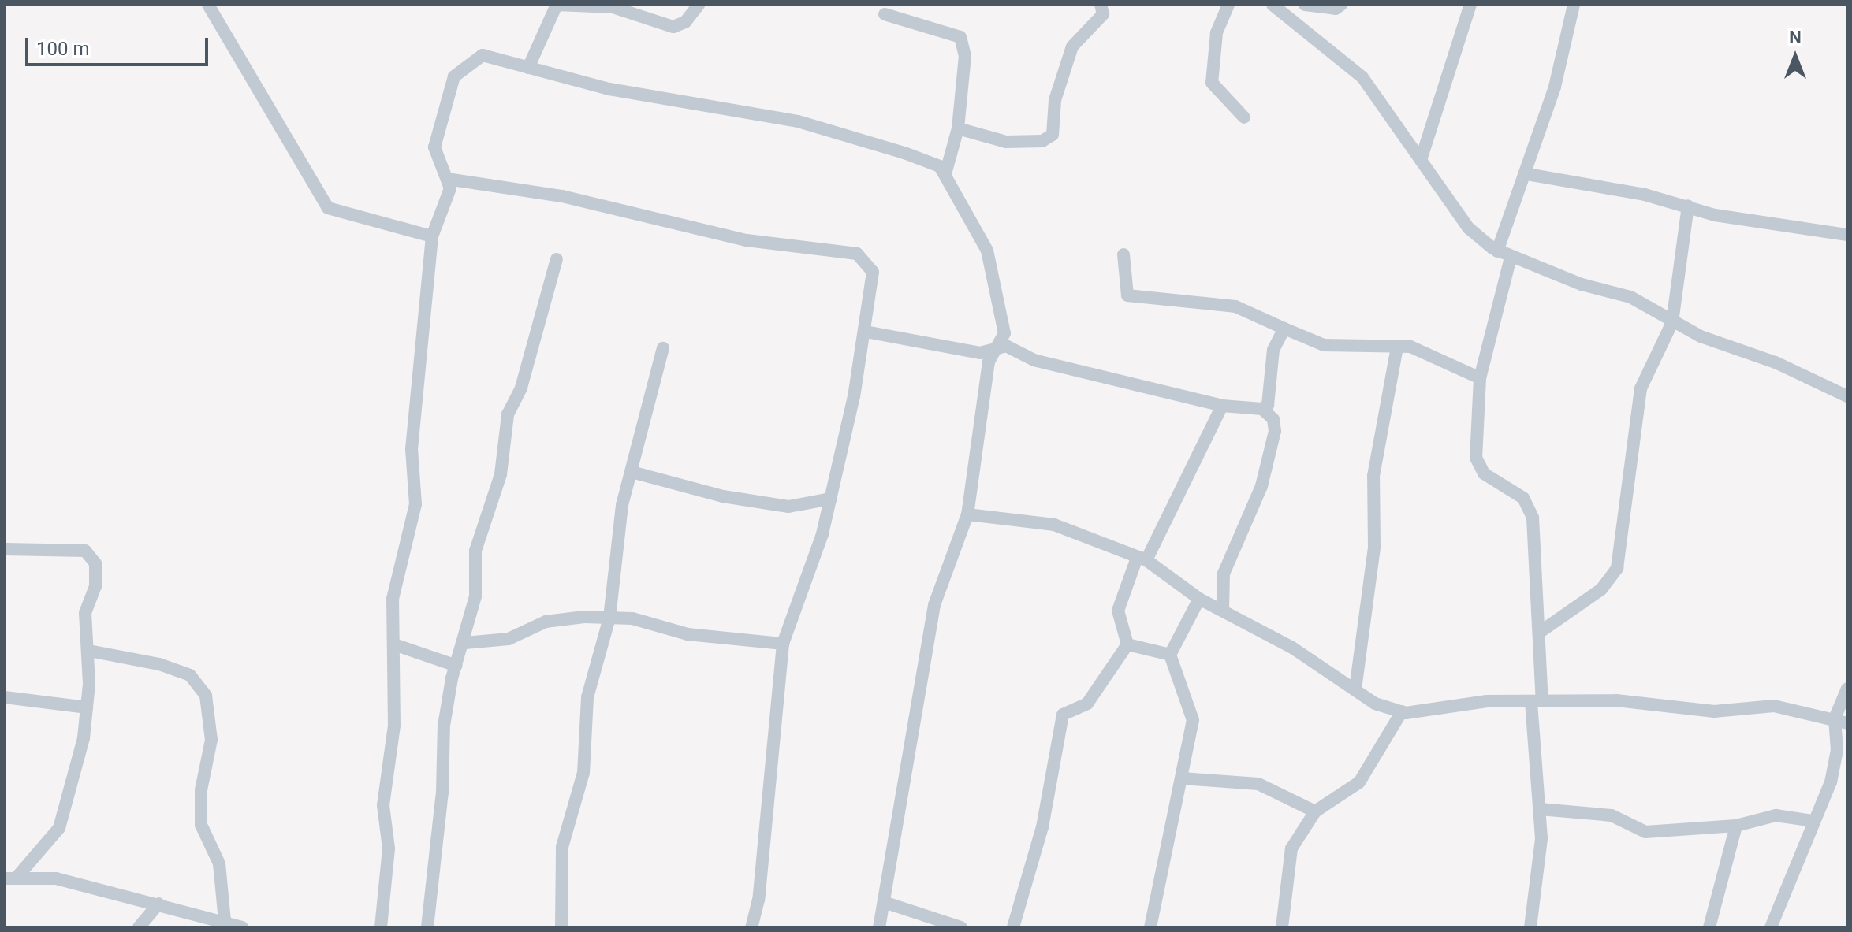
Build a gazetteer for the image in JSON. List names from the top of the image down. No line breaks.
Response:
{"scale_bar":"100 m","north":"top"}
